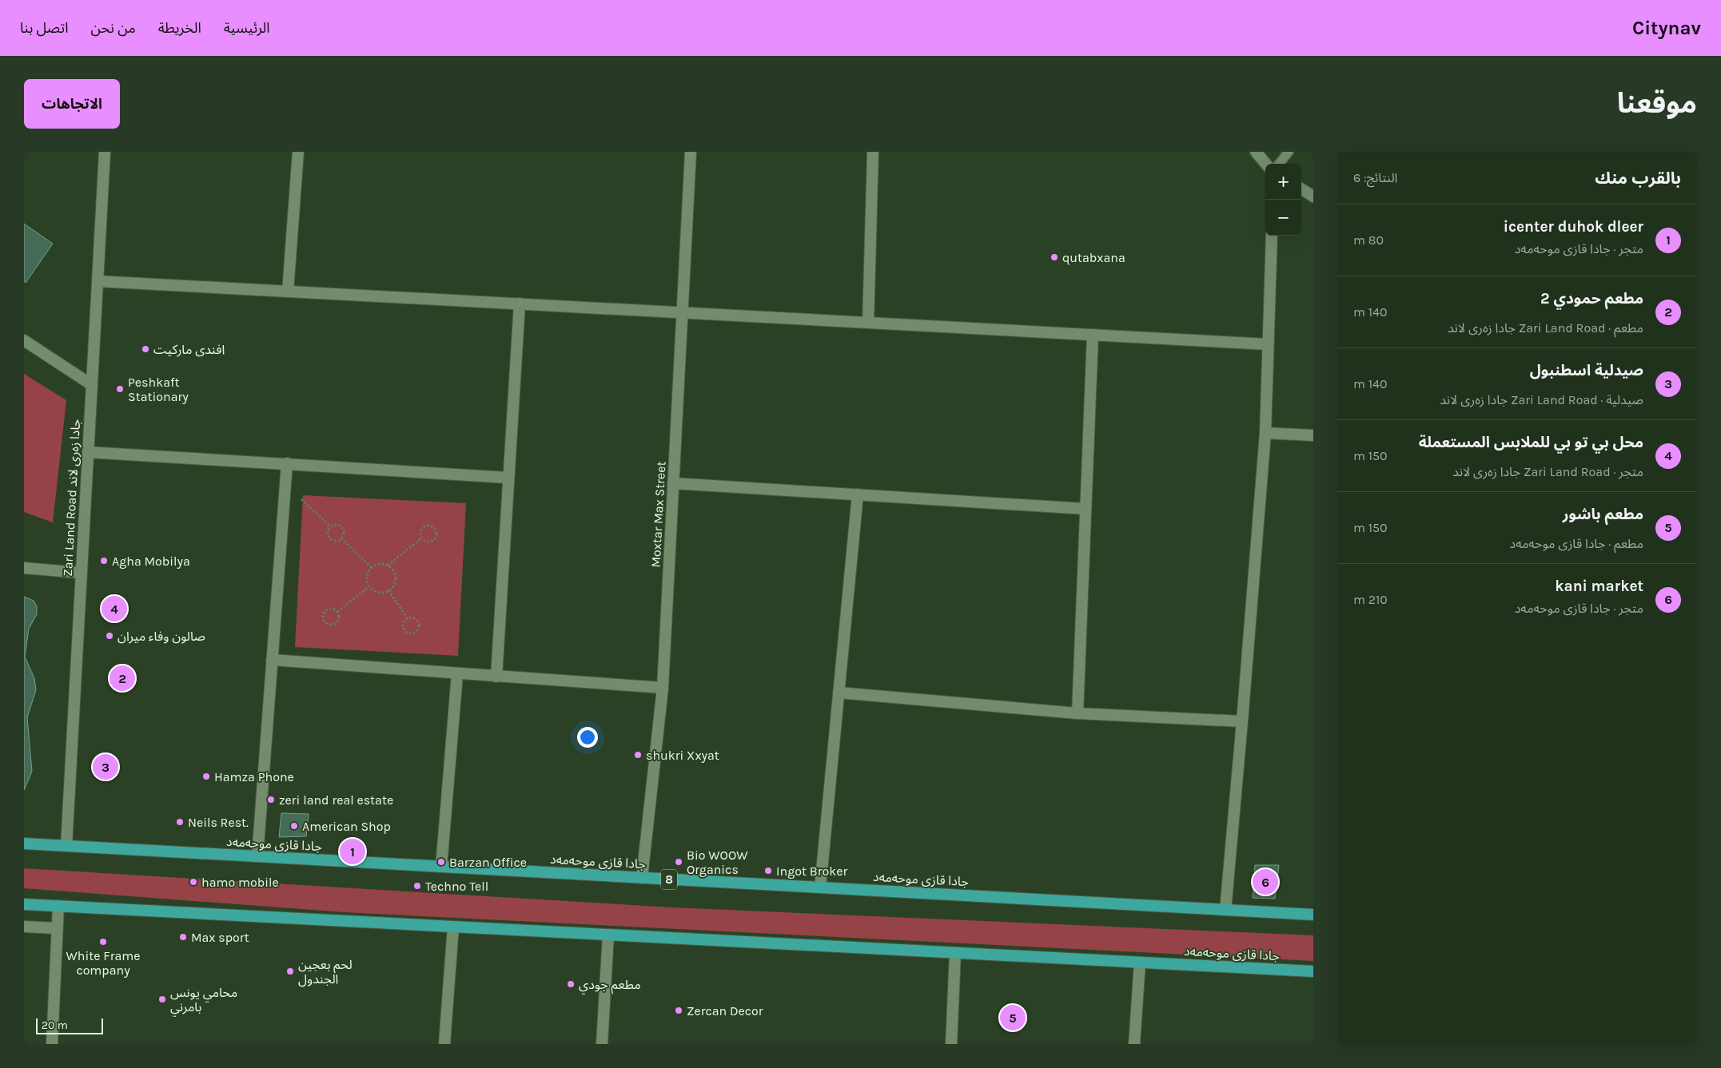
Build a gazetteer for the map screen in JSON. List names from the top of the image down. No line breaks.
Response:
{"streets":{"main road":["جادا قازی موحەمەد","8"],"street":["Zari Land Road جادا زەری لاند","Moxtar Max Street"]},"crossings":[["Zari Land Road جادا زەری لاند","جادا قازی موحەمەد"],["Moxtar Max Street","جادا قازی موحەمەد"]],"places":["qutabxana","افندى ماركيت","Peshkaft Stationary","Agha Mobilya","صالون وفاء ميران","shukri Xxyat","Hamza Phone","zeri land real estate","Neils Rest.","American Shop","Barzan Office","Bio WOOW Organics","Ingot Broker","hamo mobile","Techno Tell","Max sport","White Frame company","لحم بعجين الجندول","مطعم جودي","محامي يونس بامرني","Zercan Decor"],"scale_bar":"20 m","page":{"header":"Citynav","nav":["الرئيسية","الخريطة","من نحن","اتصل بنا"],"title":"موقعنا","buttons":"الاتجاهات","heading":["بالقرب منك","النتائج: 6"],"map_buttons":["+","−"],"list":[{"mark":"1","name":"icenter duhok dleer","note":"متجر · جادا قازی موحەمەد","value":"80 m"},{"mark":"2","name":"مطعم حمودي 2","note":"مطعم · Zari Land Road جادا زەری لاند","value":"140 m"},{"mark":"3","name":"صيدلية اسطنبول","note":"صيدلية · Zari Land Road جادا زەری لاند","value":"140 m"},{"mark":"4","name":"محل بي تو بي للملابس المستعملة","note":"متجر · Zari Land Road جادا زەری لاند","value":"150 m"},{"mark":"5","name":"مطعم باشور","note":"مطعم · جادا قازی موحەمەد","value":"150 m"},{"mark":"6","name":"kani market","note":"متجر · جادا قازی موحەمەد","value":"210 m"}],"pins":["4","2","3","1","6","5"],"scale":"20 m"}}
